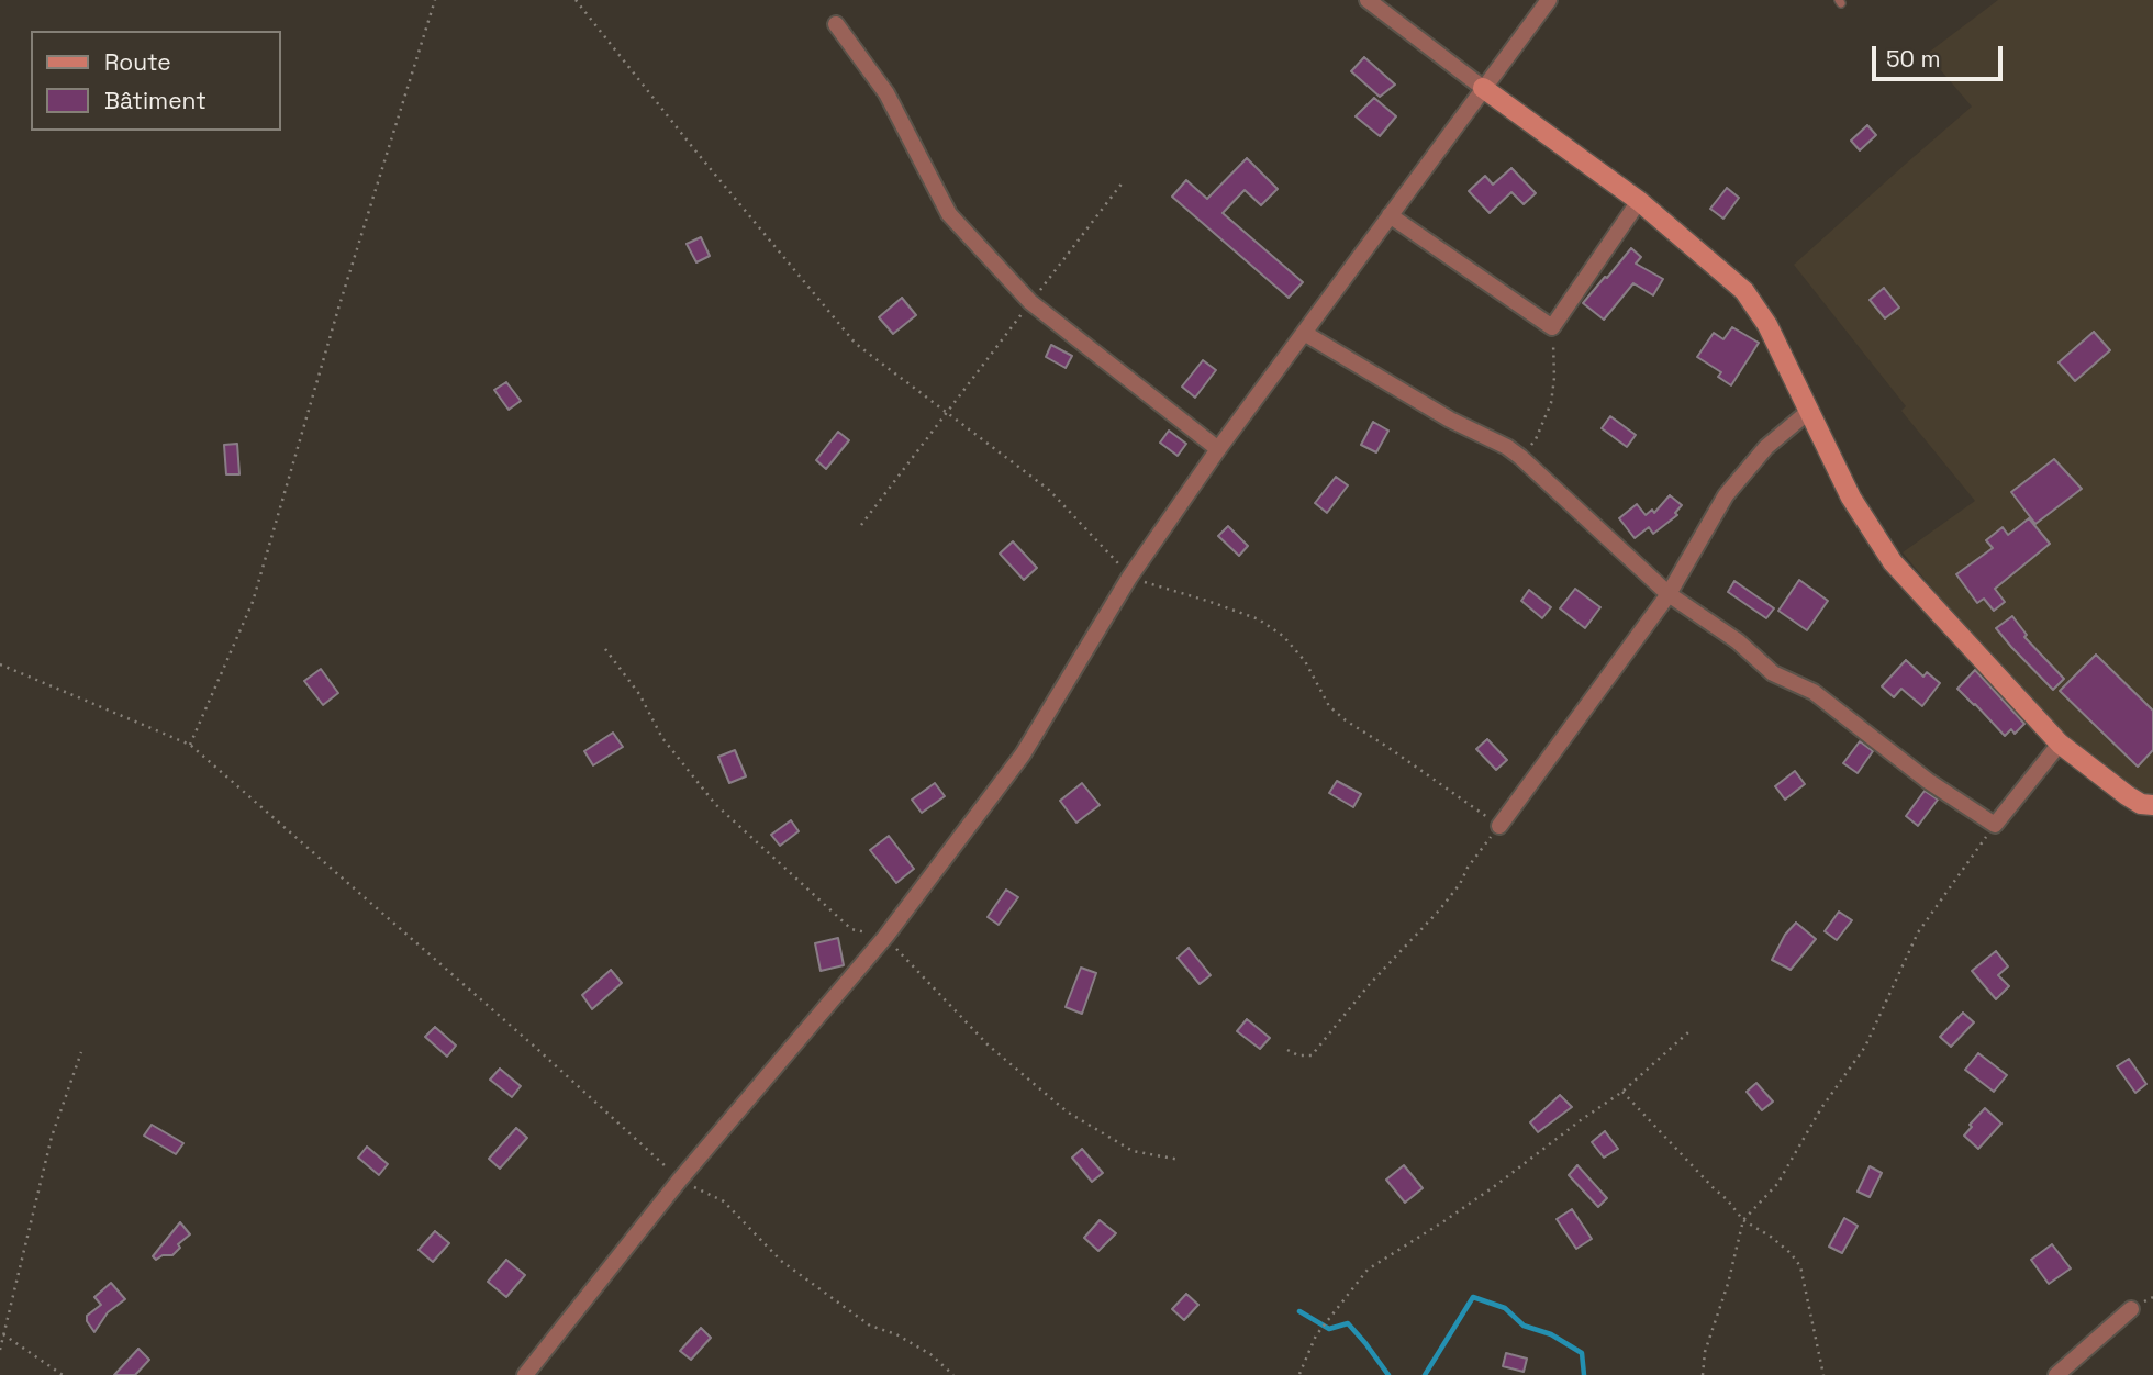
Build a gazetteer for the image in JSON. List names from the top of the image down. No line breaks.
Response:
{"legend":["Route","Bâtiment"],"scale_bar":"50 m"}
